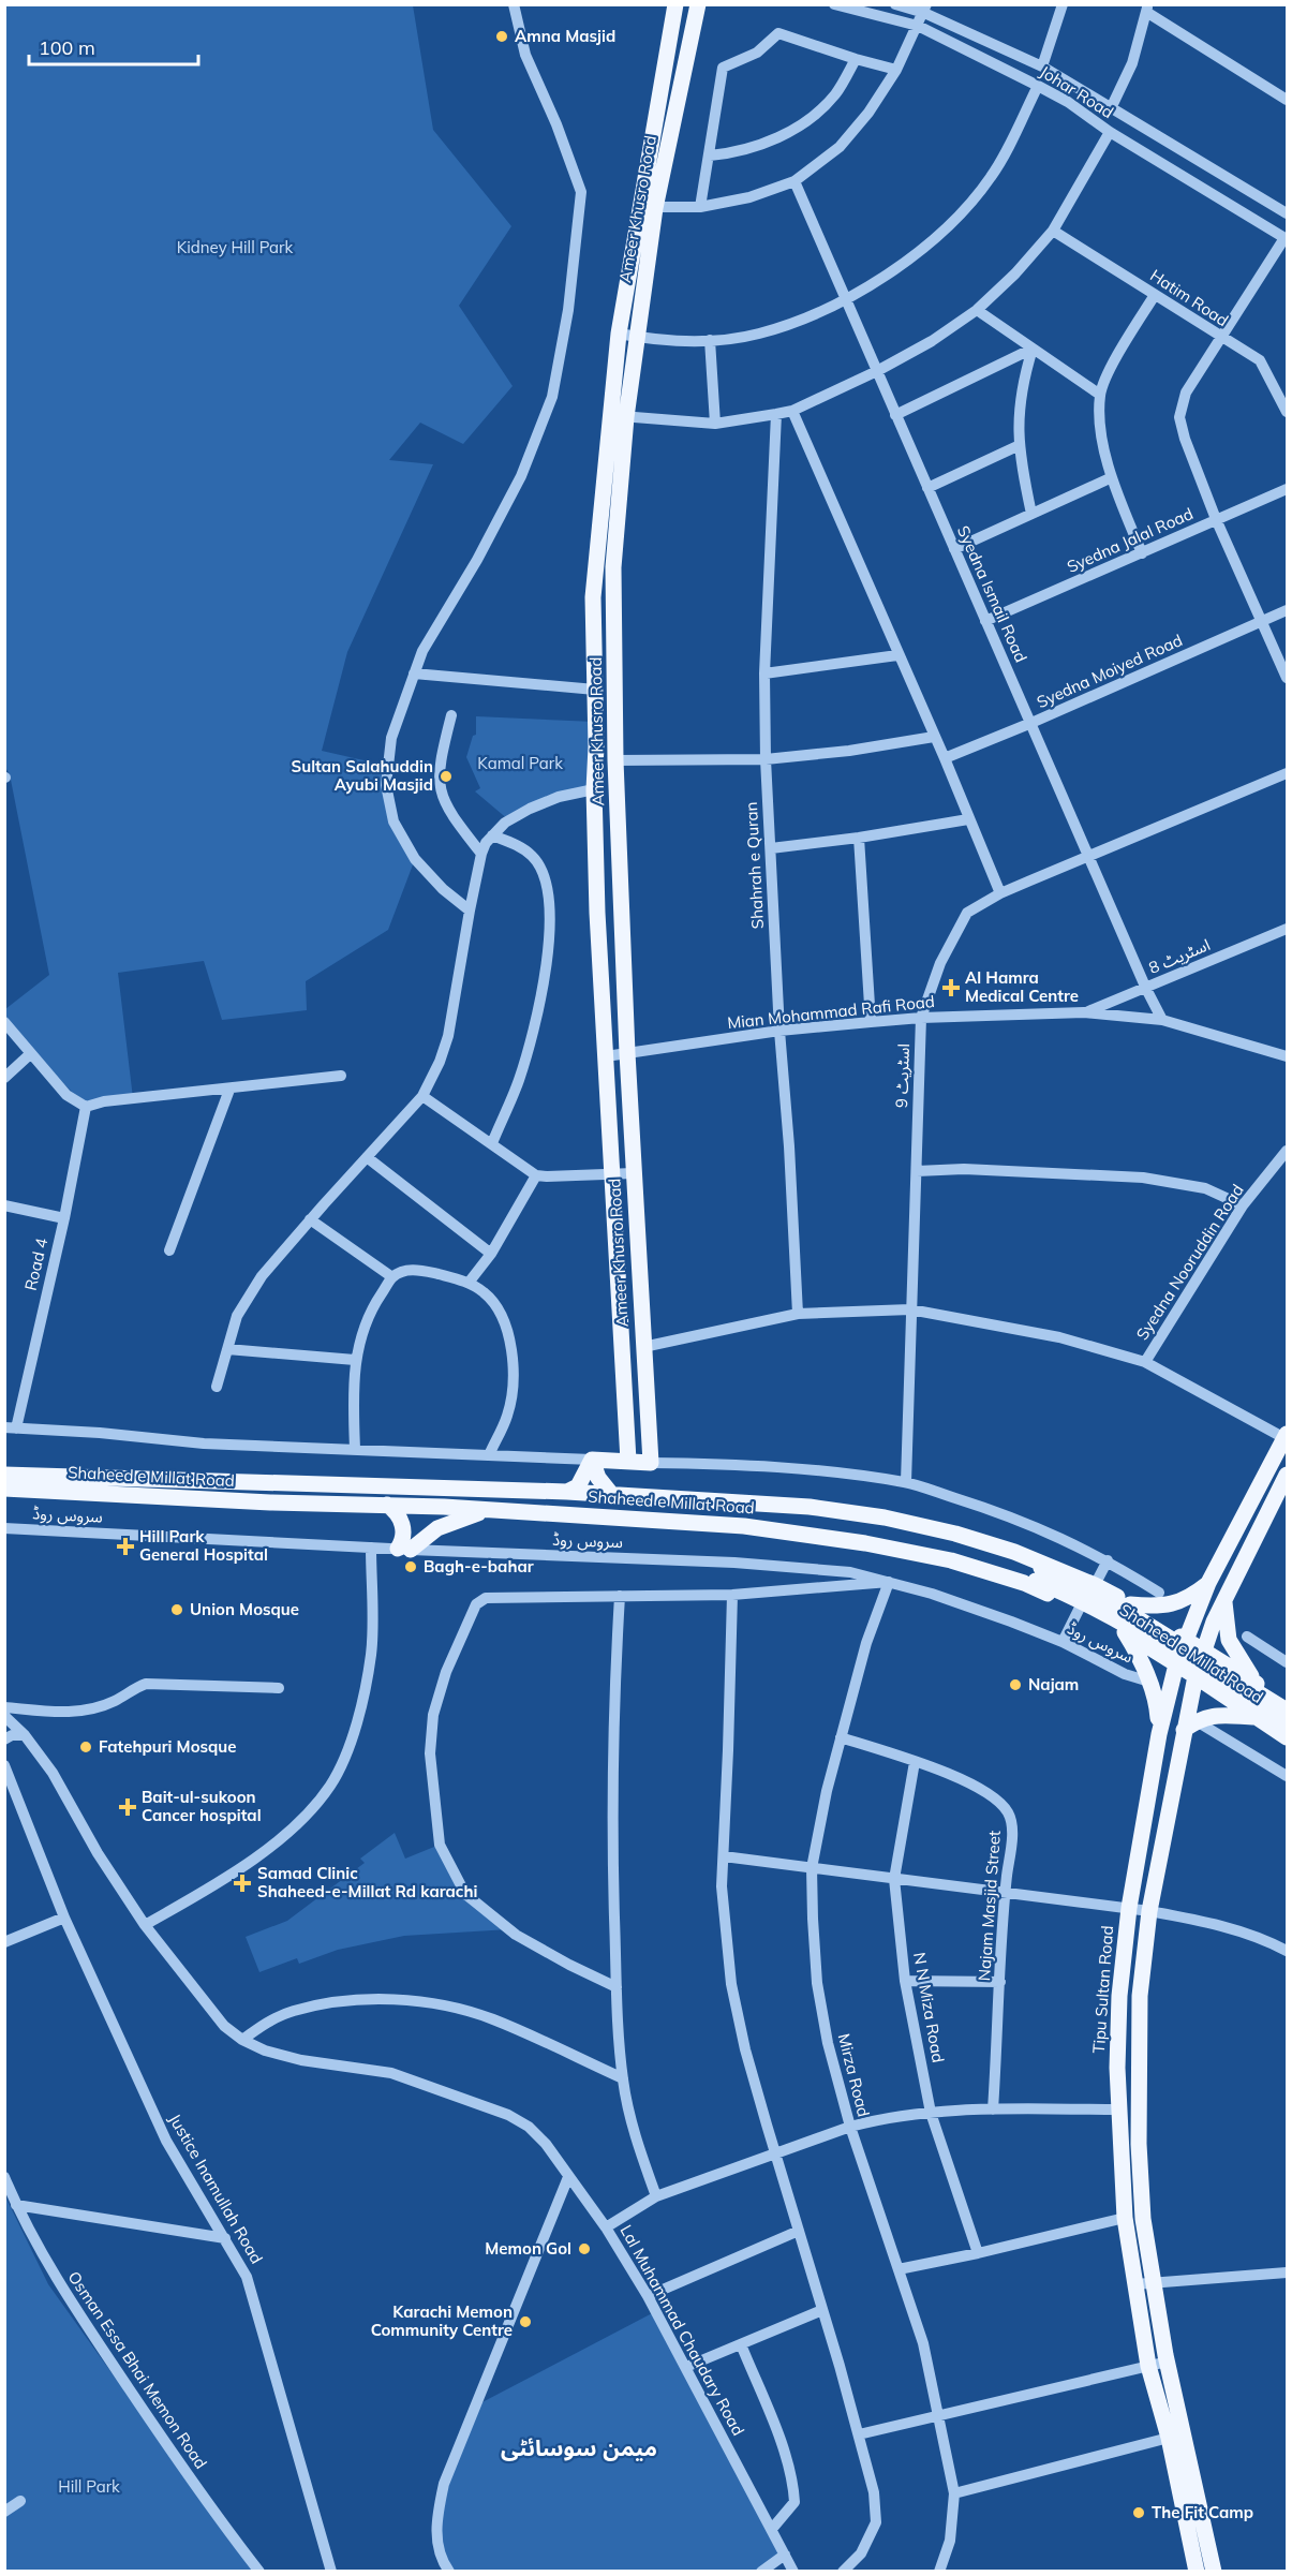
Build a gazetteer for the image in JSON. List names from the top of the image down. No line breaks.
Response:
{"streets":{"main road":["Ameer Khusro Road","Shaheed e Millat Road","Tipu Sultan Road"],"street":["Johar Road","Hatim Road","Syedna Jalal Road","Syedna Ismail Road","Syedna Moiyed Road","Shahrah e Quran","اسٹریٹ 8","Mian Mohammad Rafi Road","اسٹریٹ 9","Syedna Nooruddin Road","Road 4","سروس روڈ","Najam Masjid Street","N N Miza Road","Mirza Road","Justice Inamullah Road","Lal Muhammad Chaudary Road","Osman Essa Bhai Memon Road"]},"crossings":[["Ameer Khusro Road","Mian Mohammad Rafi Road"],["Syedna Jalal Road","Syedna Ismail Road"],["Syedna Ismail Road","Syedna Moiyed Road"],["Syedna Ismail Road","اسٹریٹ 8"],["Syedna Ismail Road","Mian Mohammad Rafi Road"],["Syedna Ismail Road","اسٹریٹ 9"],["Shahrah e Quran","Mian Mohammad Rafi Road"],["اسٹریٹ 8","Mian Mohammad Rafi Road"],["Mian Mohammad Rafi Road","اسٹریٹ 9"],["Shaheed e Millat Road","Tipu Sultan Road"],["سروس روڈ","Mirza Road"],["Najam Masjid Street","N N Miza Road"],["Najam Masjid Street","Mirza Road"]],"districts":["میمن سوسائٹی"],"parks":["Kidney Hill Park","Kamal Park","Hill Park"],"places":{"other":["Amna Masjid","Sultan Salahuddin Ayubi Masjid","Bagh-e-bahar","Union Mosque","Najam","Fatehpuri Mosque","Memon Gol","Karachi Memon Community Centre","The Fit Camp"],"health":["Al Hamra Medical Centre","Hill Park General Hospital","Bait-ul-sukoon Cancer hospital","Samad Clinic Shaheed-e-Millat Rd karachi"]},"scale_bar":"100 m"}
